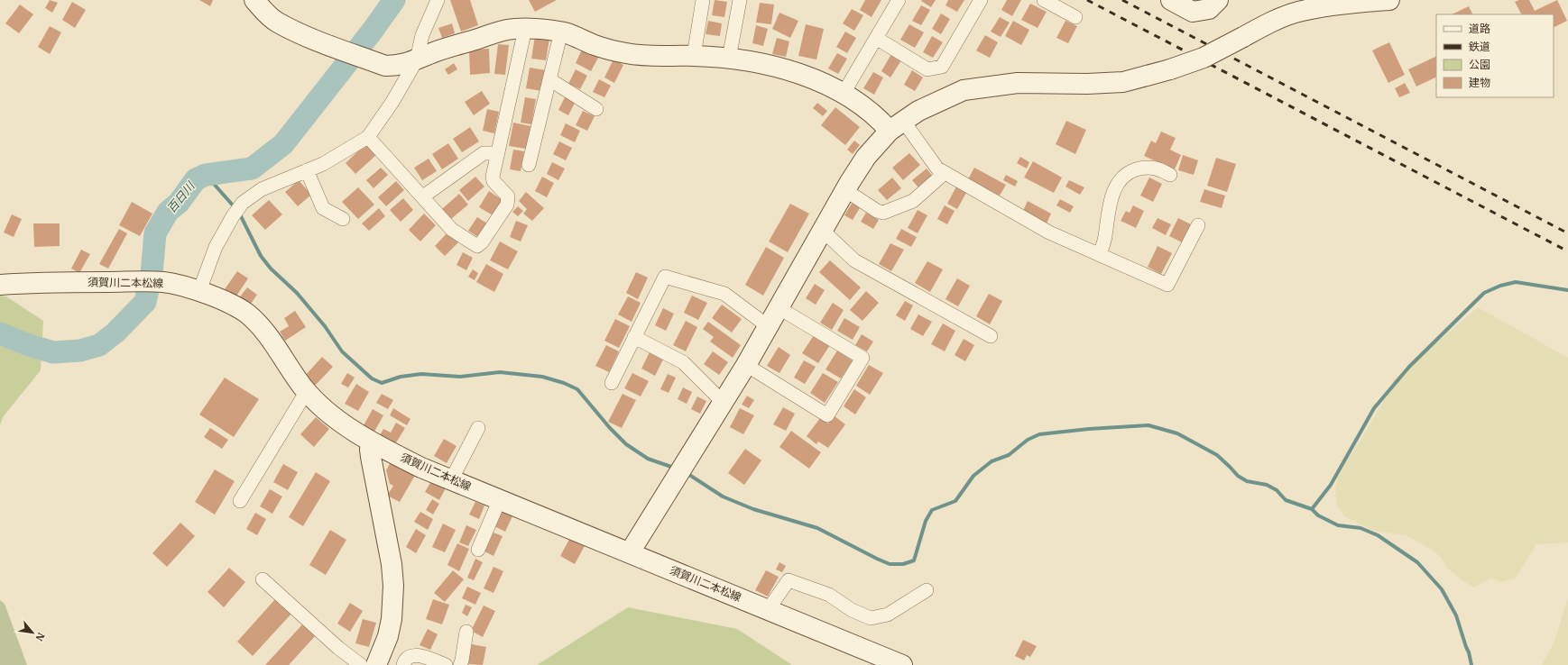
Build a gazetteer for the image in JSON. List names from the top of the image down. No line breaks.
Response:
{"streets":{"street":["須賀川二本松線"]},"water":["百日川"],"legend":["道路","鉄道","公園","建物"],"north":"bottom right"}
